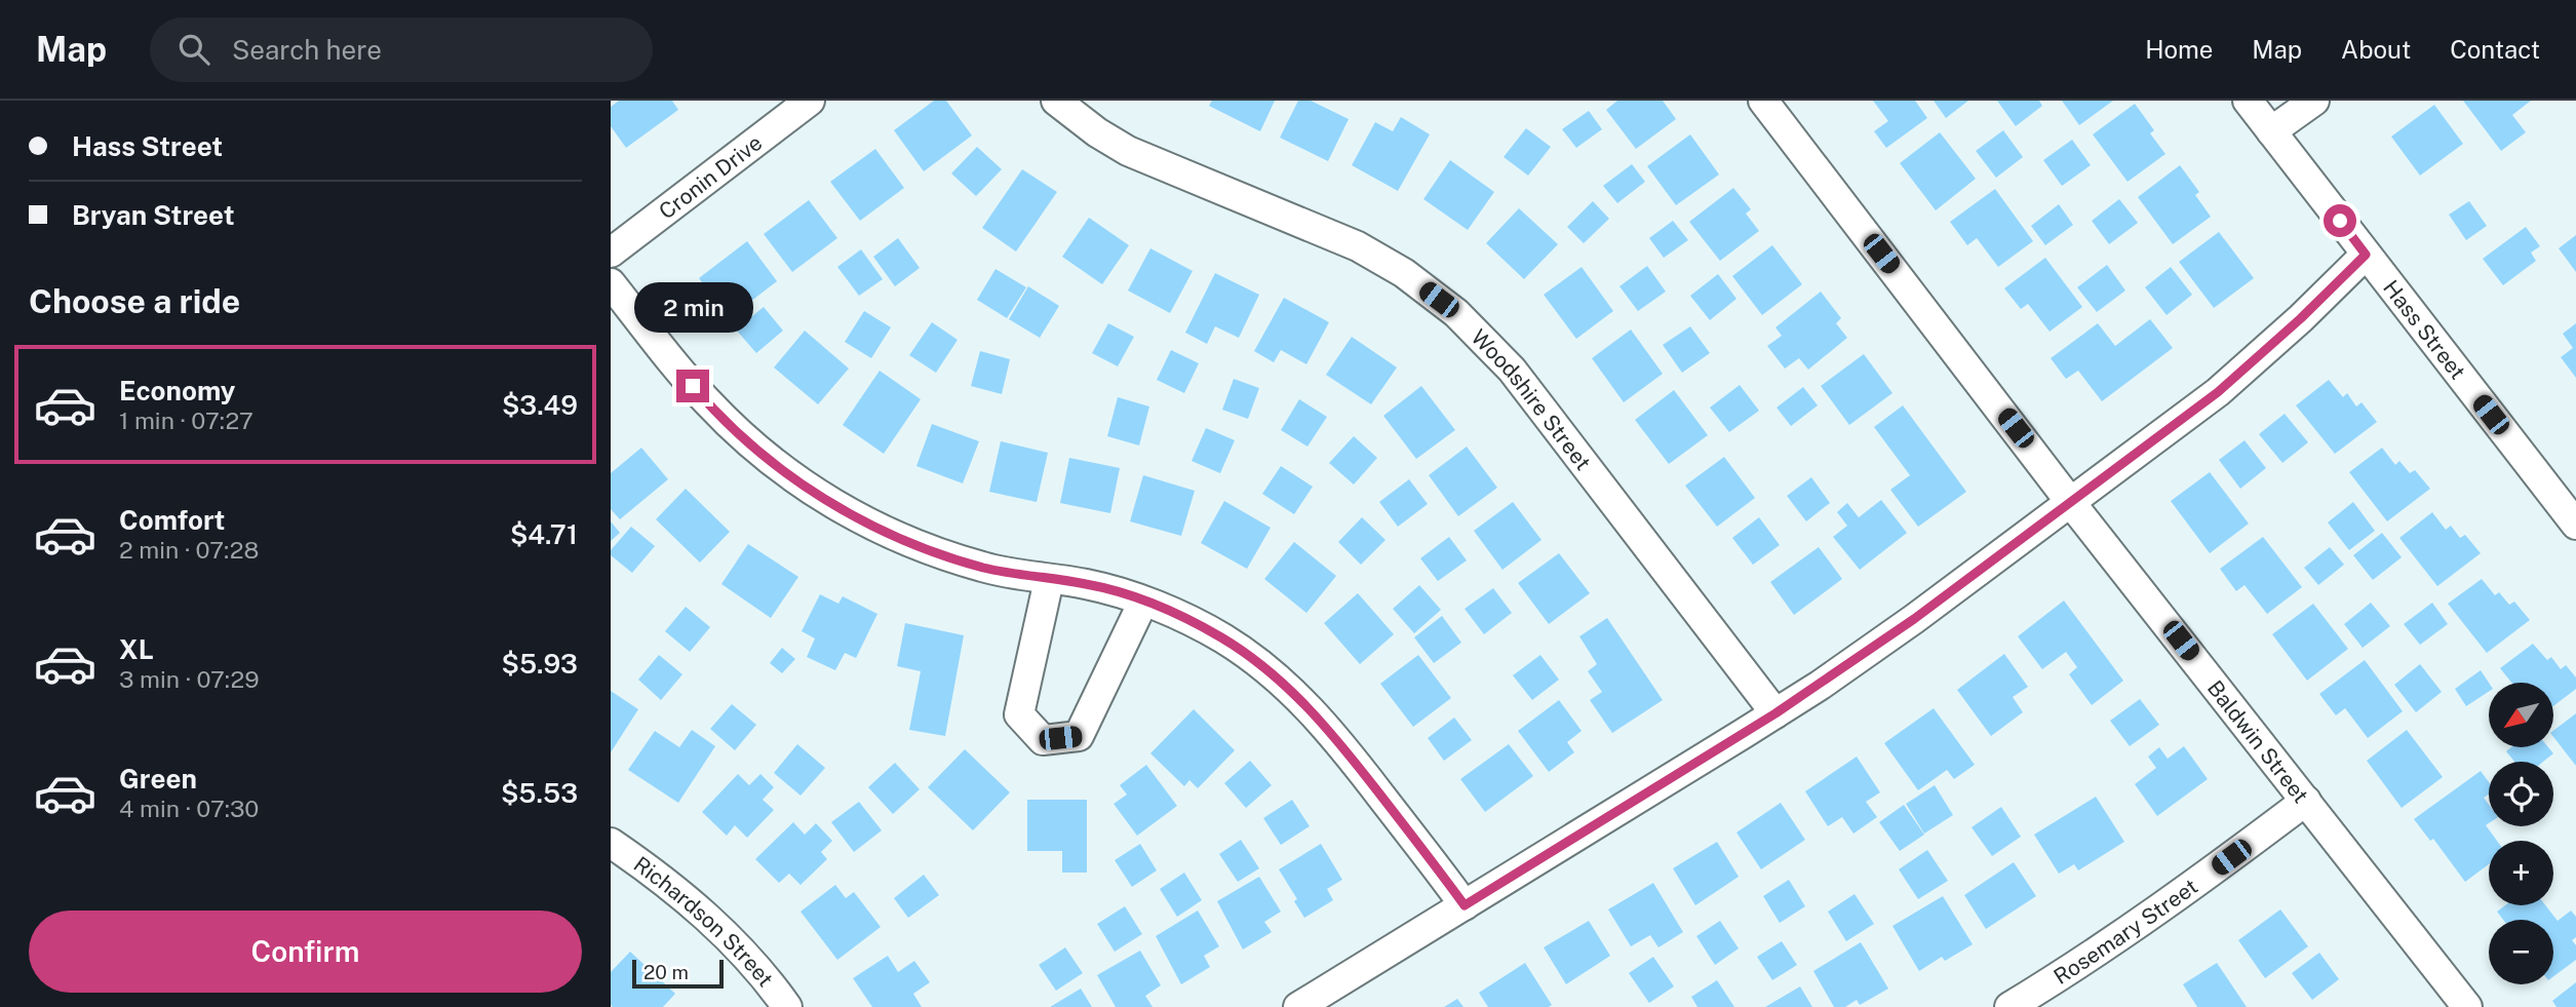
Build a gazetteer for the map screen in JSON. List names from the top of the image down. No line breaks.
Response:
{"streets":{"street":["Cronin Drive","Hass Street","Woodshire Street","Baldwin Street","Richardson Street","Rosemary Street"]},"crossings":[["Baldwin Street","Rosemary Street"]],"scale_bar":"20 m","north":"bottom left","page":{"header":"Map","search":"Search here","nav":["Home","Map","About","Contact"],"banner":["Hass Street","Bryan Street"],"heading":"Choose a ride","bubble":"2 min","list":[{"name":"Economy","note":"1 min · 07:27","value":"$3.49"},{"name":"Comfort","note":"2 min · 07:28","value":"$4.71"},{"name":"XL","note":"3 min · 07:29","value":"$5.93"},{"name":"Green","note":"4 min · 07:30","value":"$5.53"}],"map_buttons":["+","−"],"buttons":"Confirm","scale":"20 m"}}
